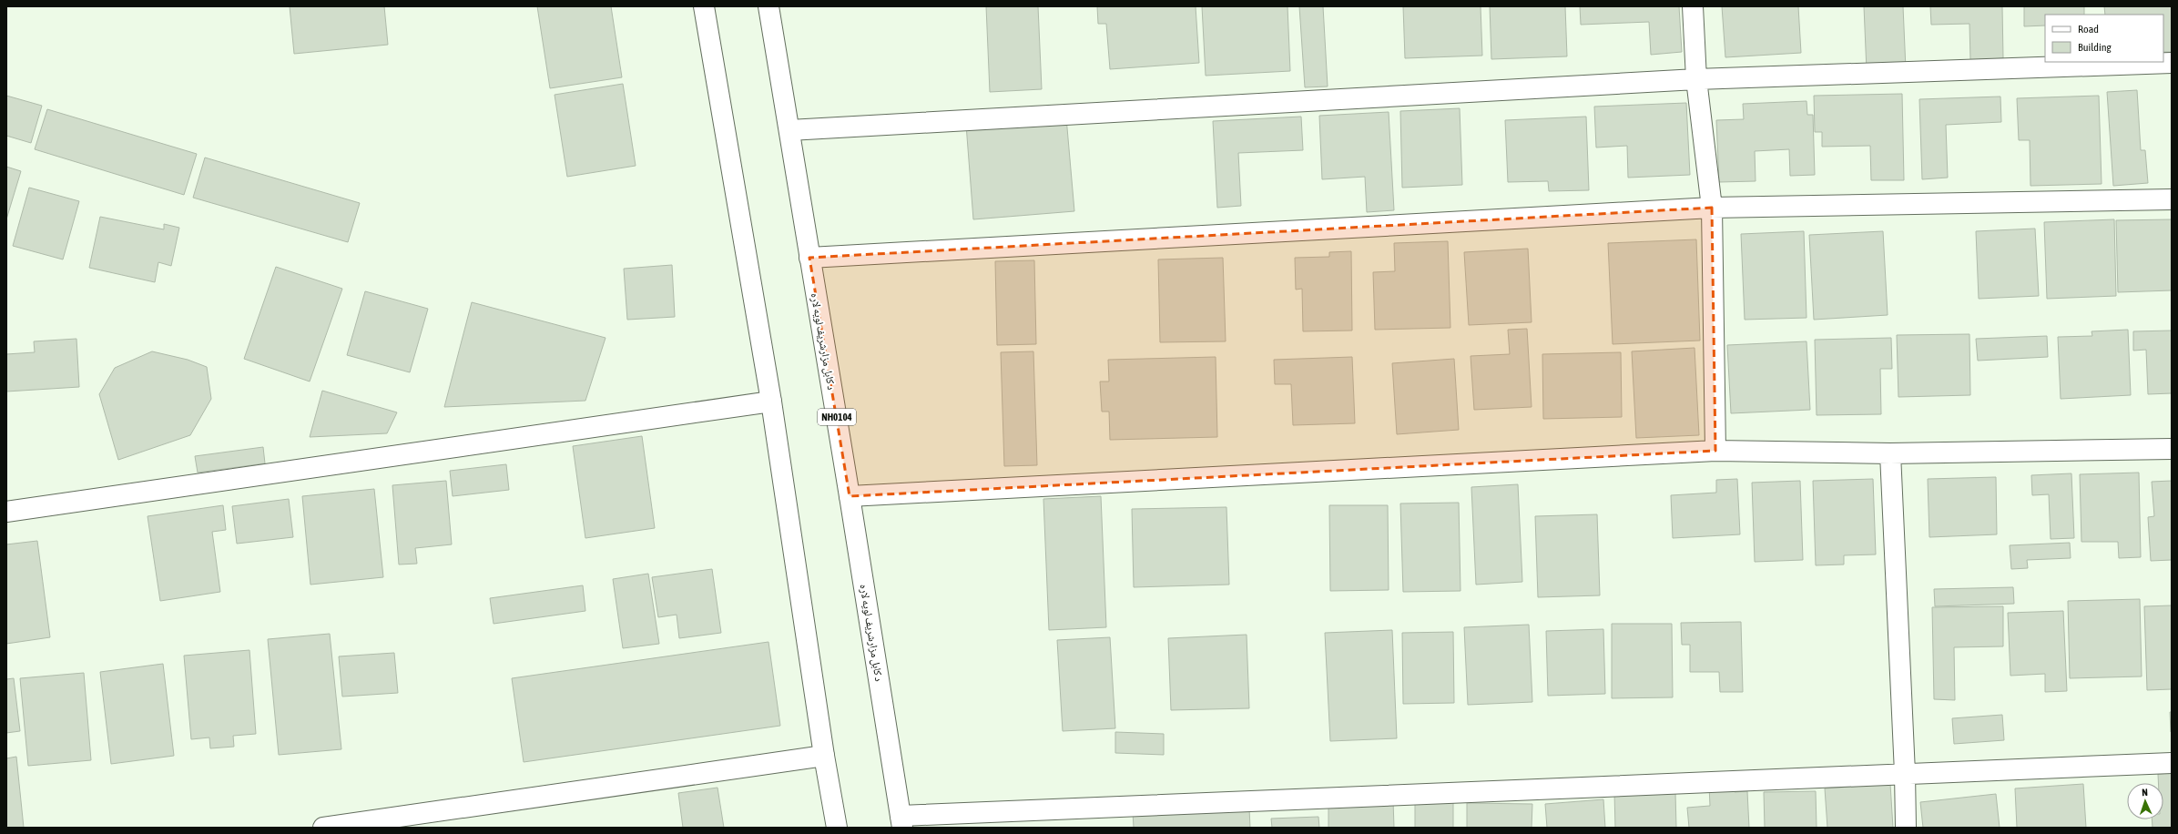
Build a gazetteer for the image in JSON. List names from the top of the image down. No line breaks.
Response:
{"streets":{"main road":["د کابل مزارشریف لویه لاره","NH0104"]},"legend":["Road","Building"],"north":"top"}
